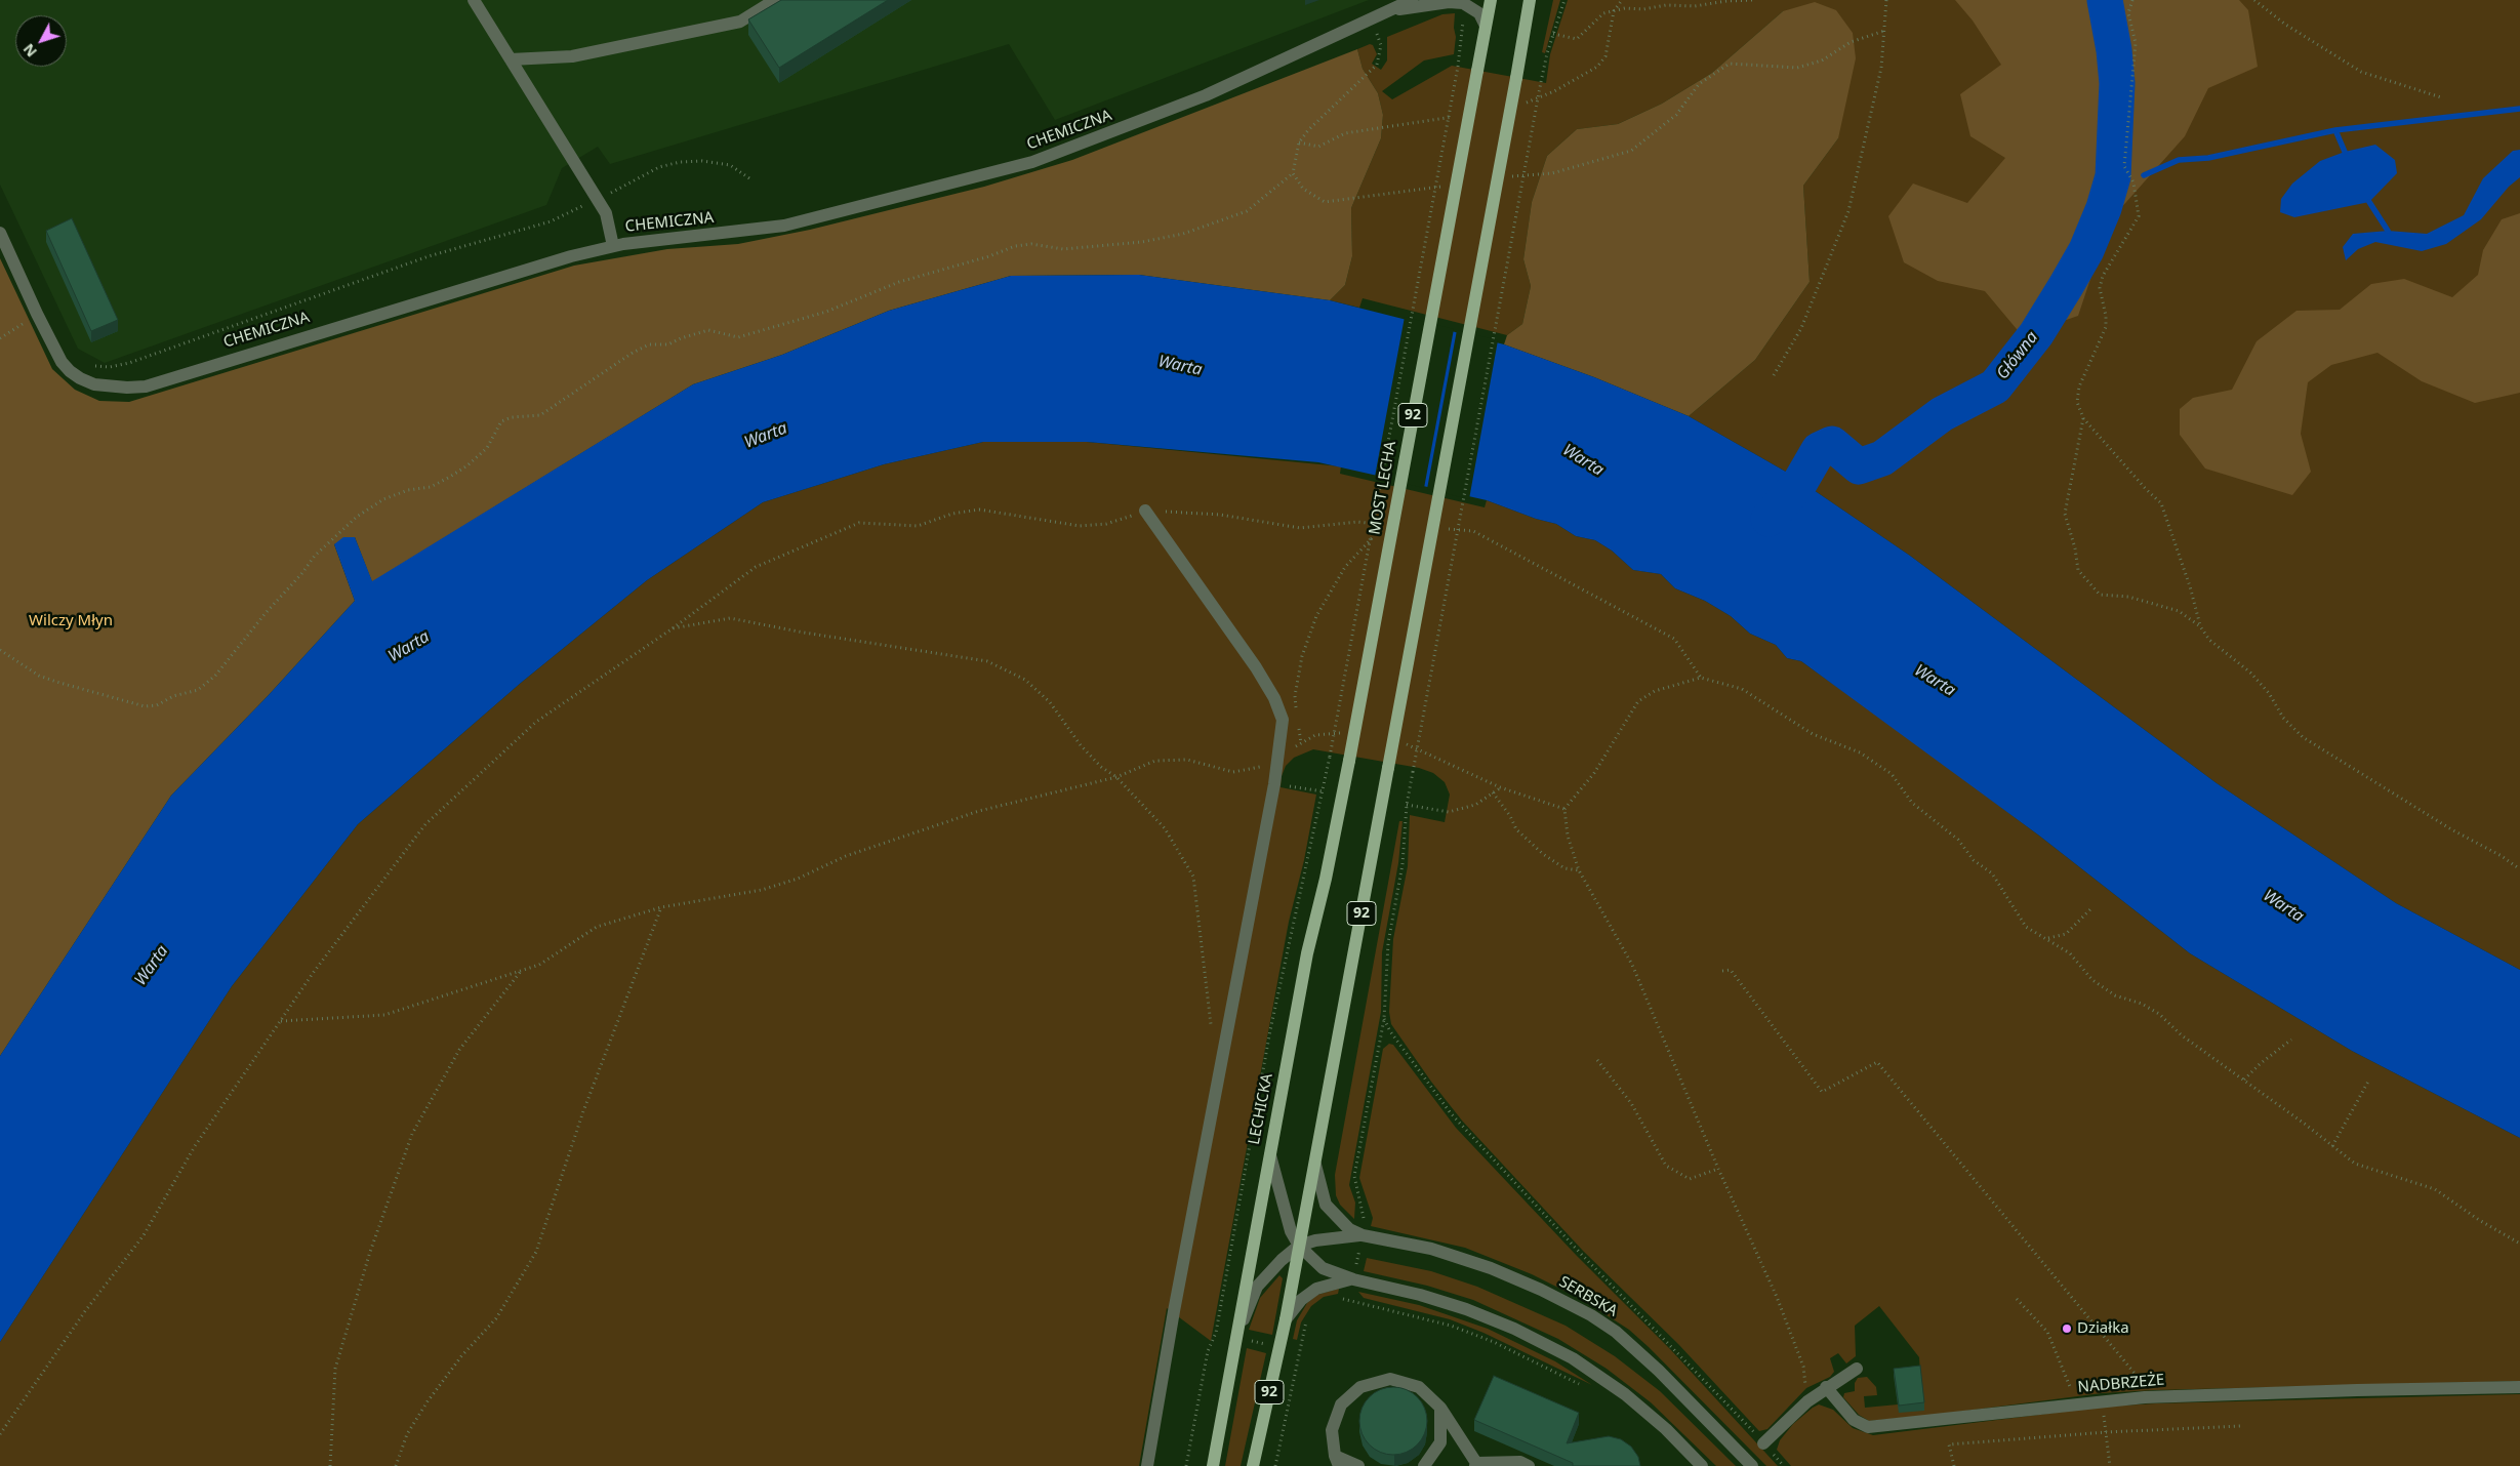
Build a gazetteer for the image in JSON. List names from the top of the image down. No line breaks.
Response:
{"streets":{"main road":["92","MOST LECHA","LECHICKA"],"street":["CHEMICZNA","SERBSKA","NADBRZEŻE"]},"crossings":[["92","MOST LECHA"],["92","SERBSKA"],["MOST LECHA","LECHICKA"]],"water":["Główna","Warta"],"parks":["Wilczy Młyn"],"places":["Działka"],"north":"bottom left"}
